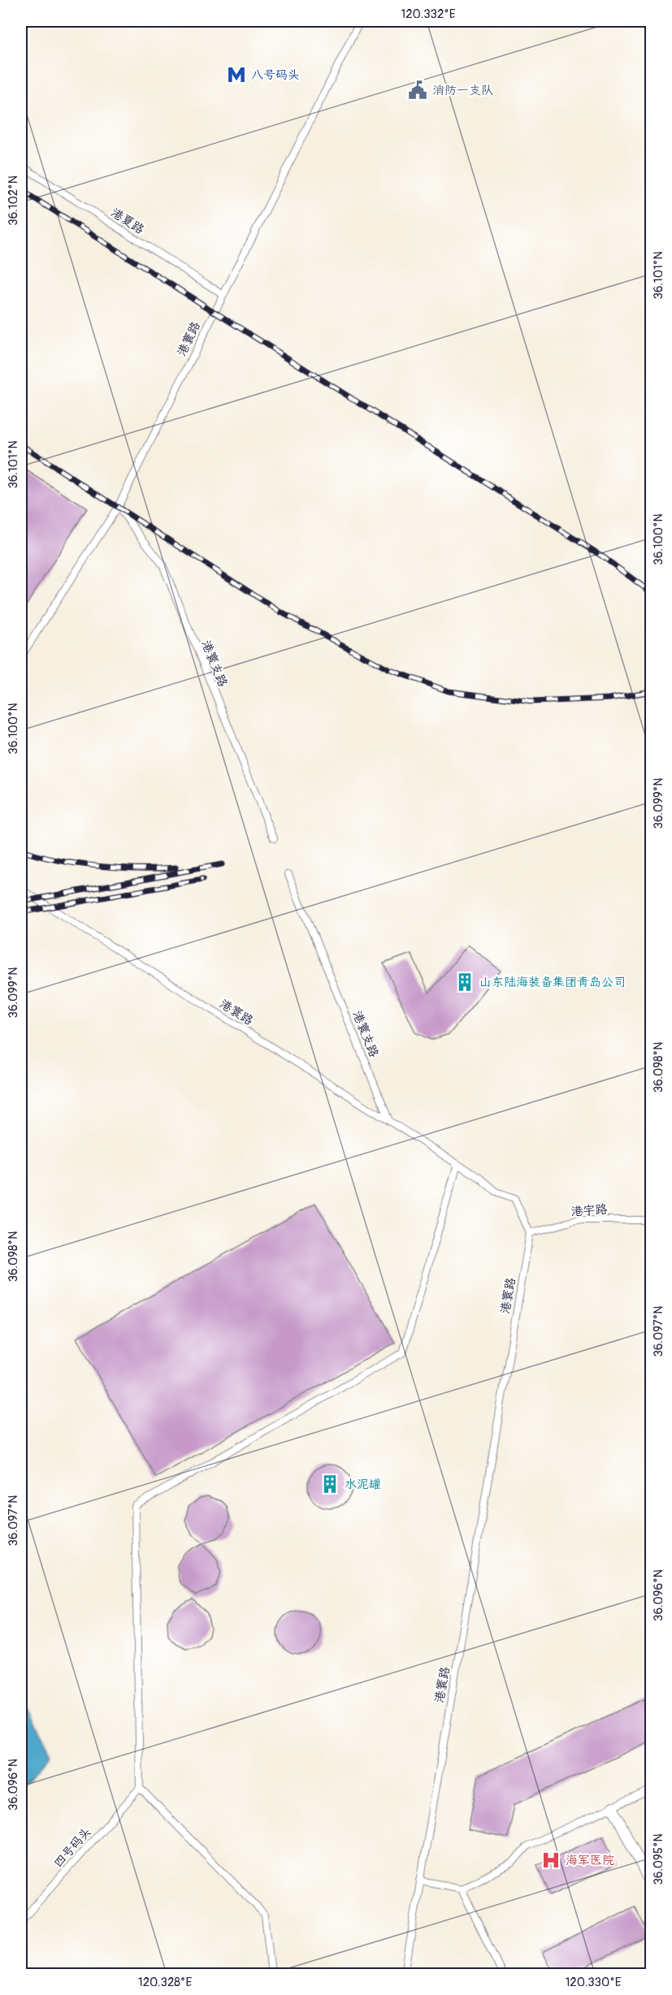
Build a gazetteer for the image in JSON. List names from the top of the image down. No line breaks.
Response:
{"streets":{"lane":["港夏路","港寰路","港寰支路","港宇路","四号码头"]},"crossings":[["港夏路","港寰路"],["港寰路","港寰支路"],["港寰路","港宇路"]],"places":{"metro station":["八号码头"],"public building":["消防一支队"],"building":["山东陆海装备集团青岛公司","水泥罐"],"hospital":["海军医院"]},"coordinates":["120.332°E","36.102°N","36.101°N","36.100°N","36.099°N","36.098°N","36.097°N","36.096°N","36.095°N","120.328°E","120.330°E"]}
